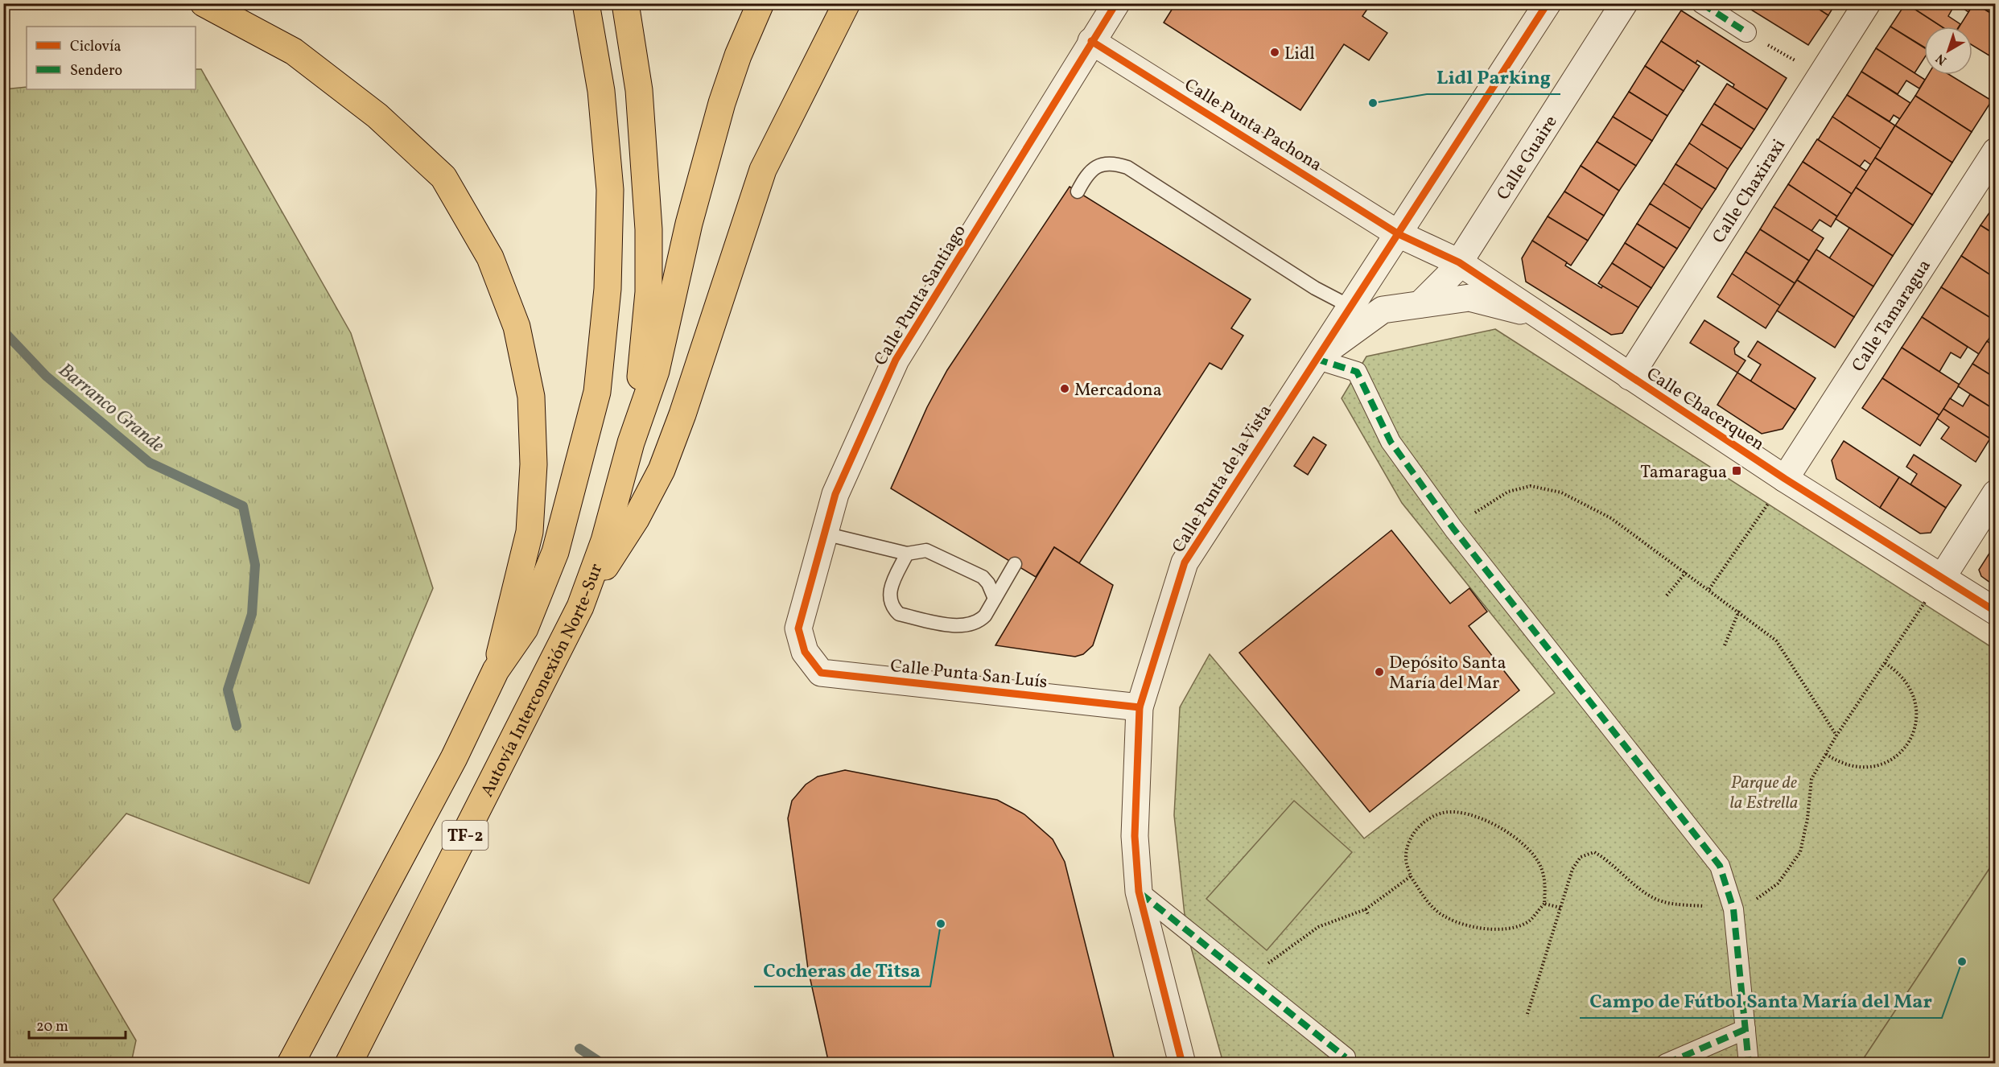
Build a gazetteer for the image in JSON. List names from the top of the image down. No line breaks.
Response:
{"streets":{"highway":["Autovía Interconexión Norte-Sur","TF-2"],"street":["Calle Punta Pachona","Calle Guaire","Calle Chaxiraxi","Calle Punta Santiago","Calle Tamaragua","Calle Chacerquen","Calle Punta de la Vista","Calle Punta San Luís"]},"crossings":[["Calle Punta Pachona","Calle Punta Santiago"],["Calle Punta Pachona","Calle Chacerquen"],["Calle Punta Pachona","Calle Punta de la Vista"],["Calle Guaire","Calle Chacerquen"],["Calle Chaxiraxi","Calle Chacerquen"],["Calle Punta Santiago","Calle Punta San Luís"],["Calle Tamaragua","Calle Chacerquen"],["Calle Chacerquen","Calle Punta de la Vista"],["Calle Punta de la Vista","Calle Punta San Luís"]],"water":["Barranco Grande"],"parks":["Parque de la Estrella"],"places":{"other":["Lidl","Lidl Parking","Mercadona","Depósito Santa María del Mar","Cocheras de Titsa","Campo de Fútbol Santa María del Mar"],"transit":["Tamaragua"]},"legend":["Ciclovía","Sendero"],"scale_bar":"20 m","north":"bottom left"}
